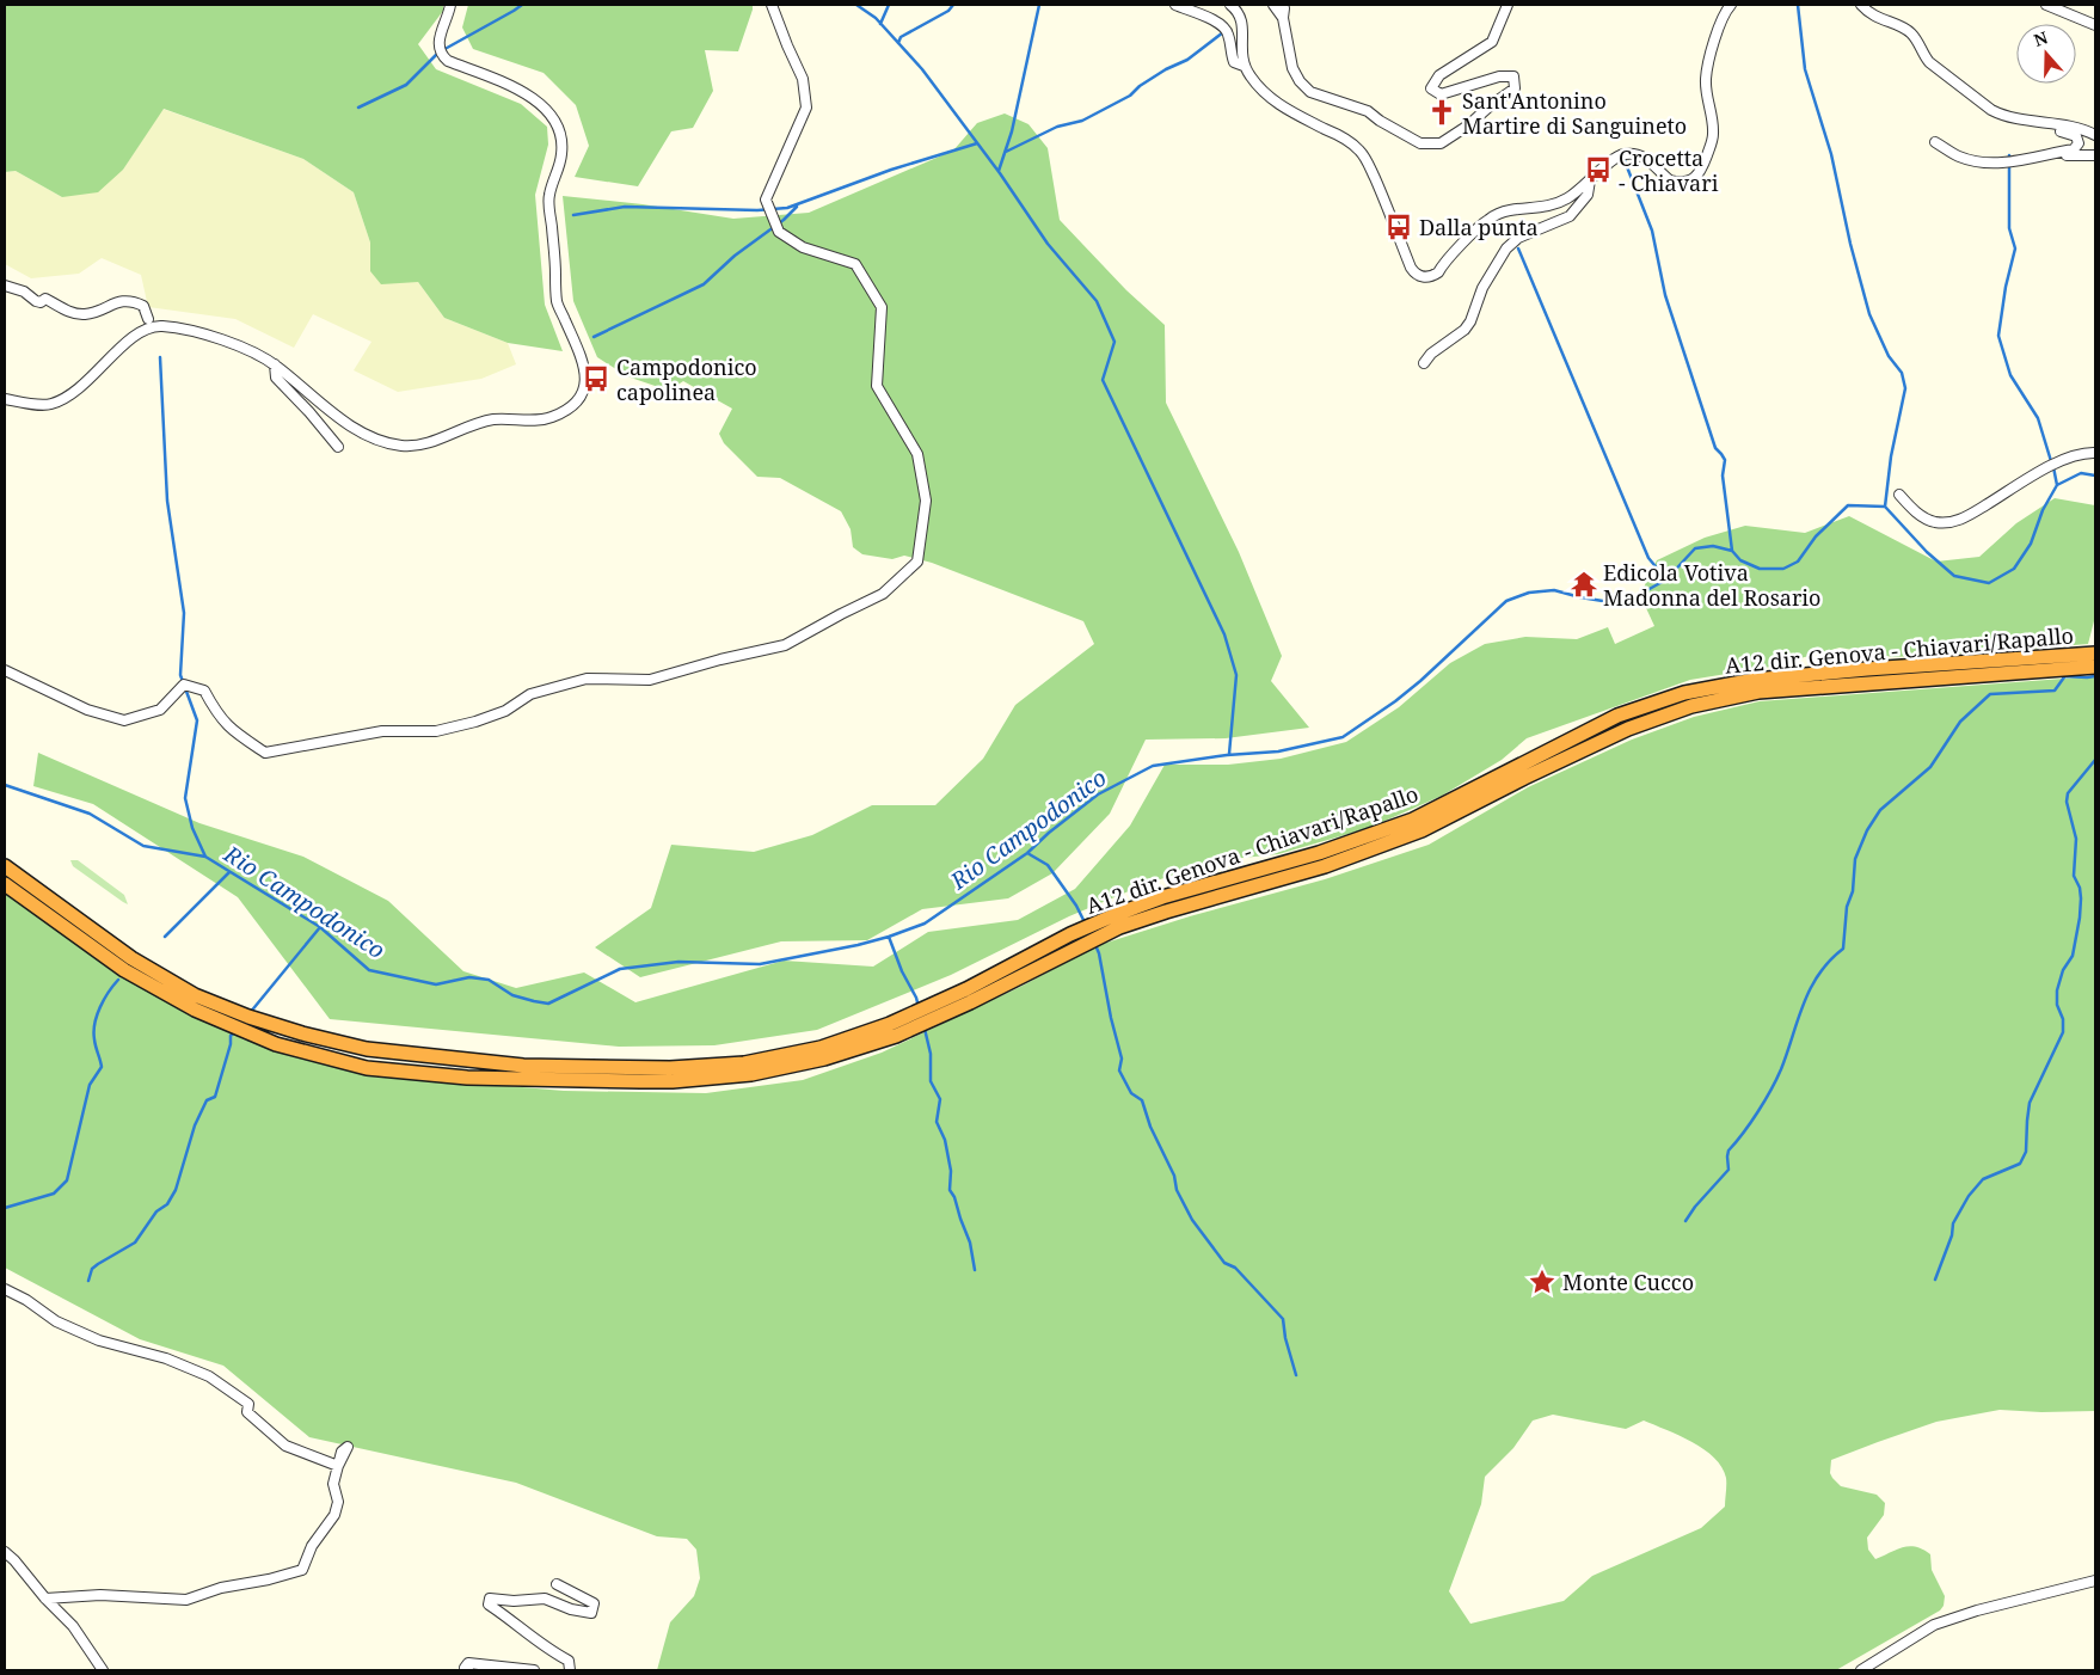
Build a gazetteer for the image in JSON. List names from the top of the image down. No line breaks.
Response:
{"streets":{"highway":["A12 dir. Genova - Chiavari/Rapallo"]},"water":["Rio Campodonico"],"places":{"church":["Sant'Antonino Martire di Sanguineto"],"bus stop":["Crocetta - Chiavari","Dalla punta","Campodonico capolinea"],"temple":["Edicola Votiva Madonna del Rosario"],"place":["Monte Cucco"]},"north":"top"}
